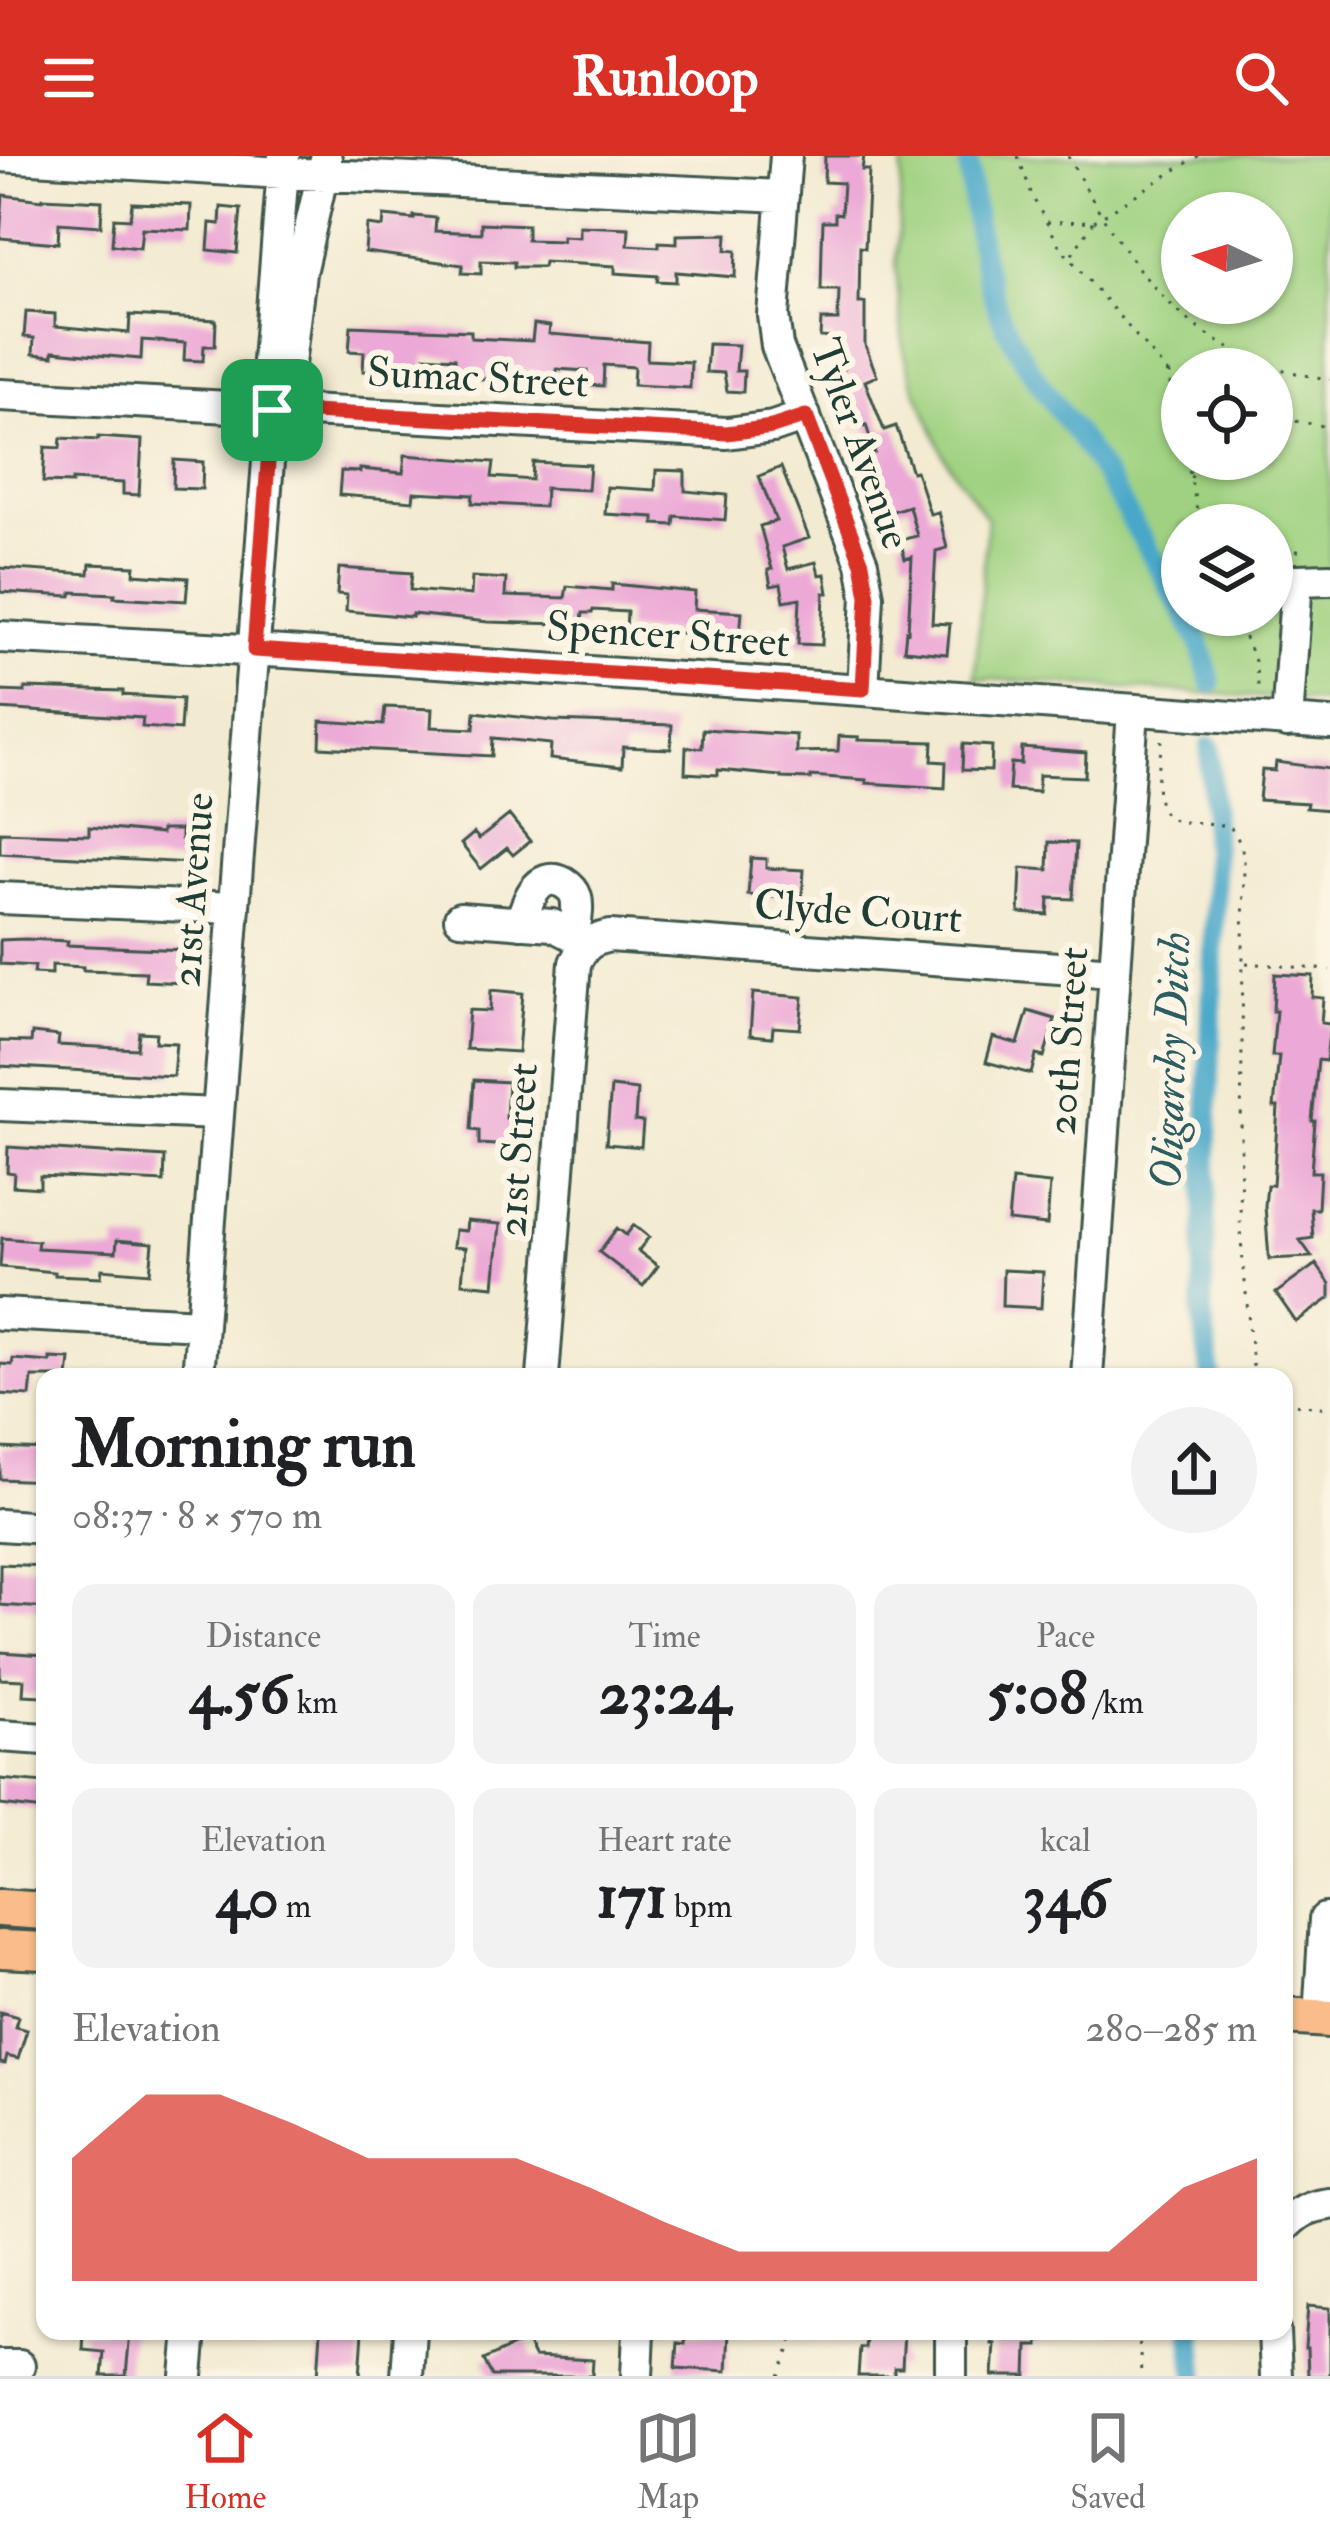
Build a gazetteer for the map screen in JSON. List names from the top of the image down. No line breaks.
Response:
{"streets":{"street":["Sumac Street","Tyler Avenue","Spencer Street","21st Avenue","Clyde Court","20th Street","21st Street"]},"crossings":[["Sumac Street","Tyler Avenue"],["Sumac Street","21st Avenue"],["Tyler Avenue","Spencer Street"],["Spencer Street","21st Avenue"],["Spencer Street","20th Street"],["Clyde Court","20th Street"],["Clyde Court","21st Street"]],"water":["Oligarchy Ditch"],"north":"left","page":{"header":"Runloop","heading":["Morning run","08:37 · 8 × 570 m"],"stats":[["Distance","4.56 km"],["Time","23:24"],["Pace","5:08 /km"],["Elevation","40 m"],["Heart rate","171 bpm"],["kcal","346"]],"chart":["Elevation","280–285 m"],"tabs":["Home","Map","Saved"]}}
